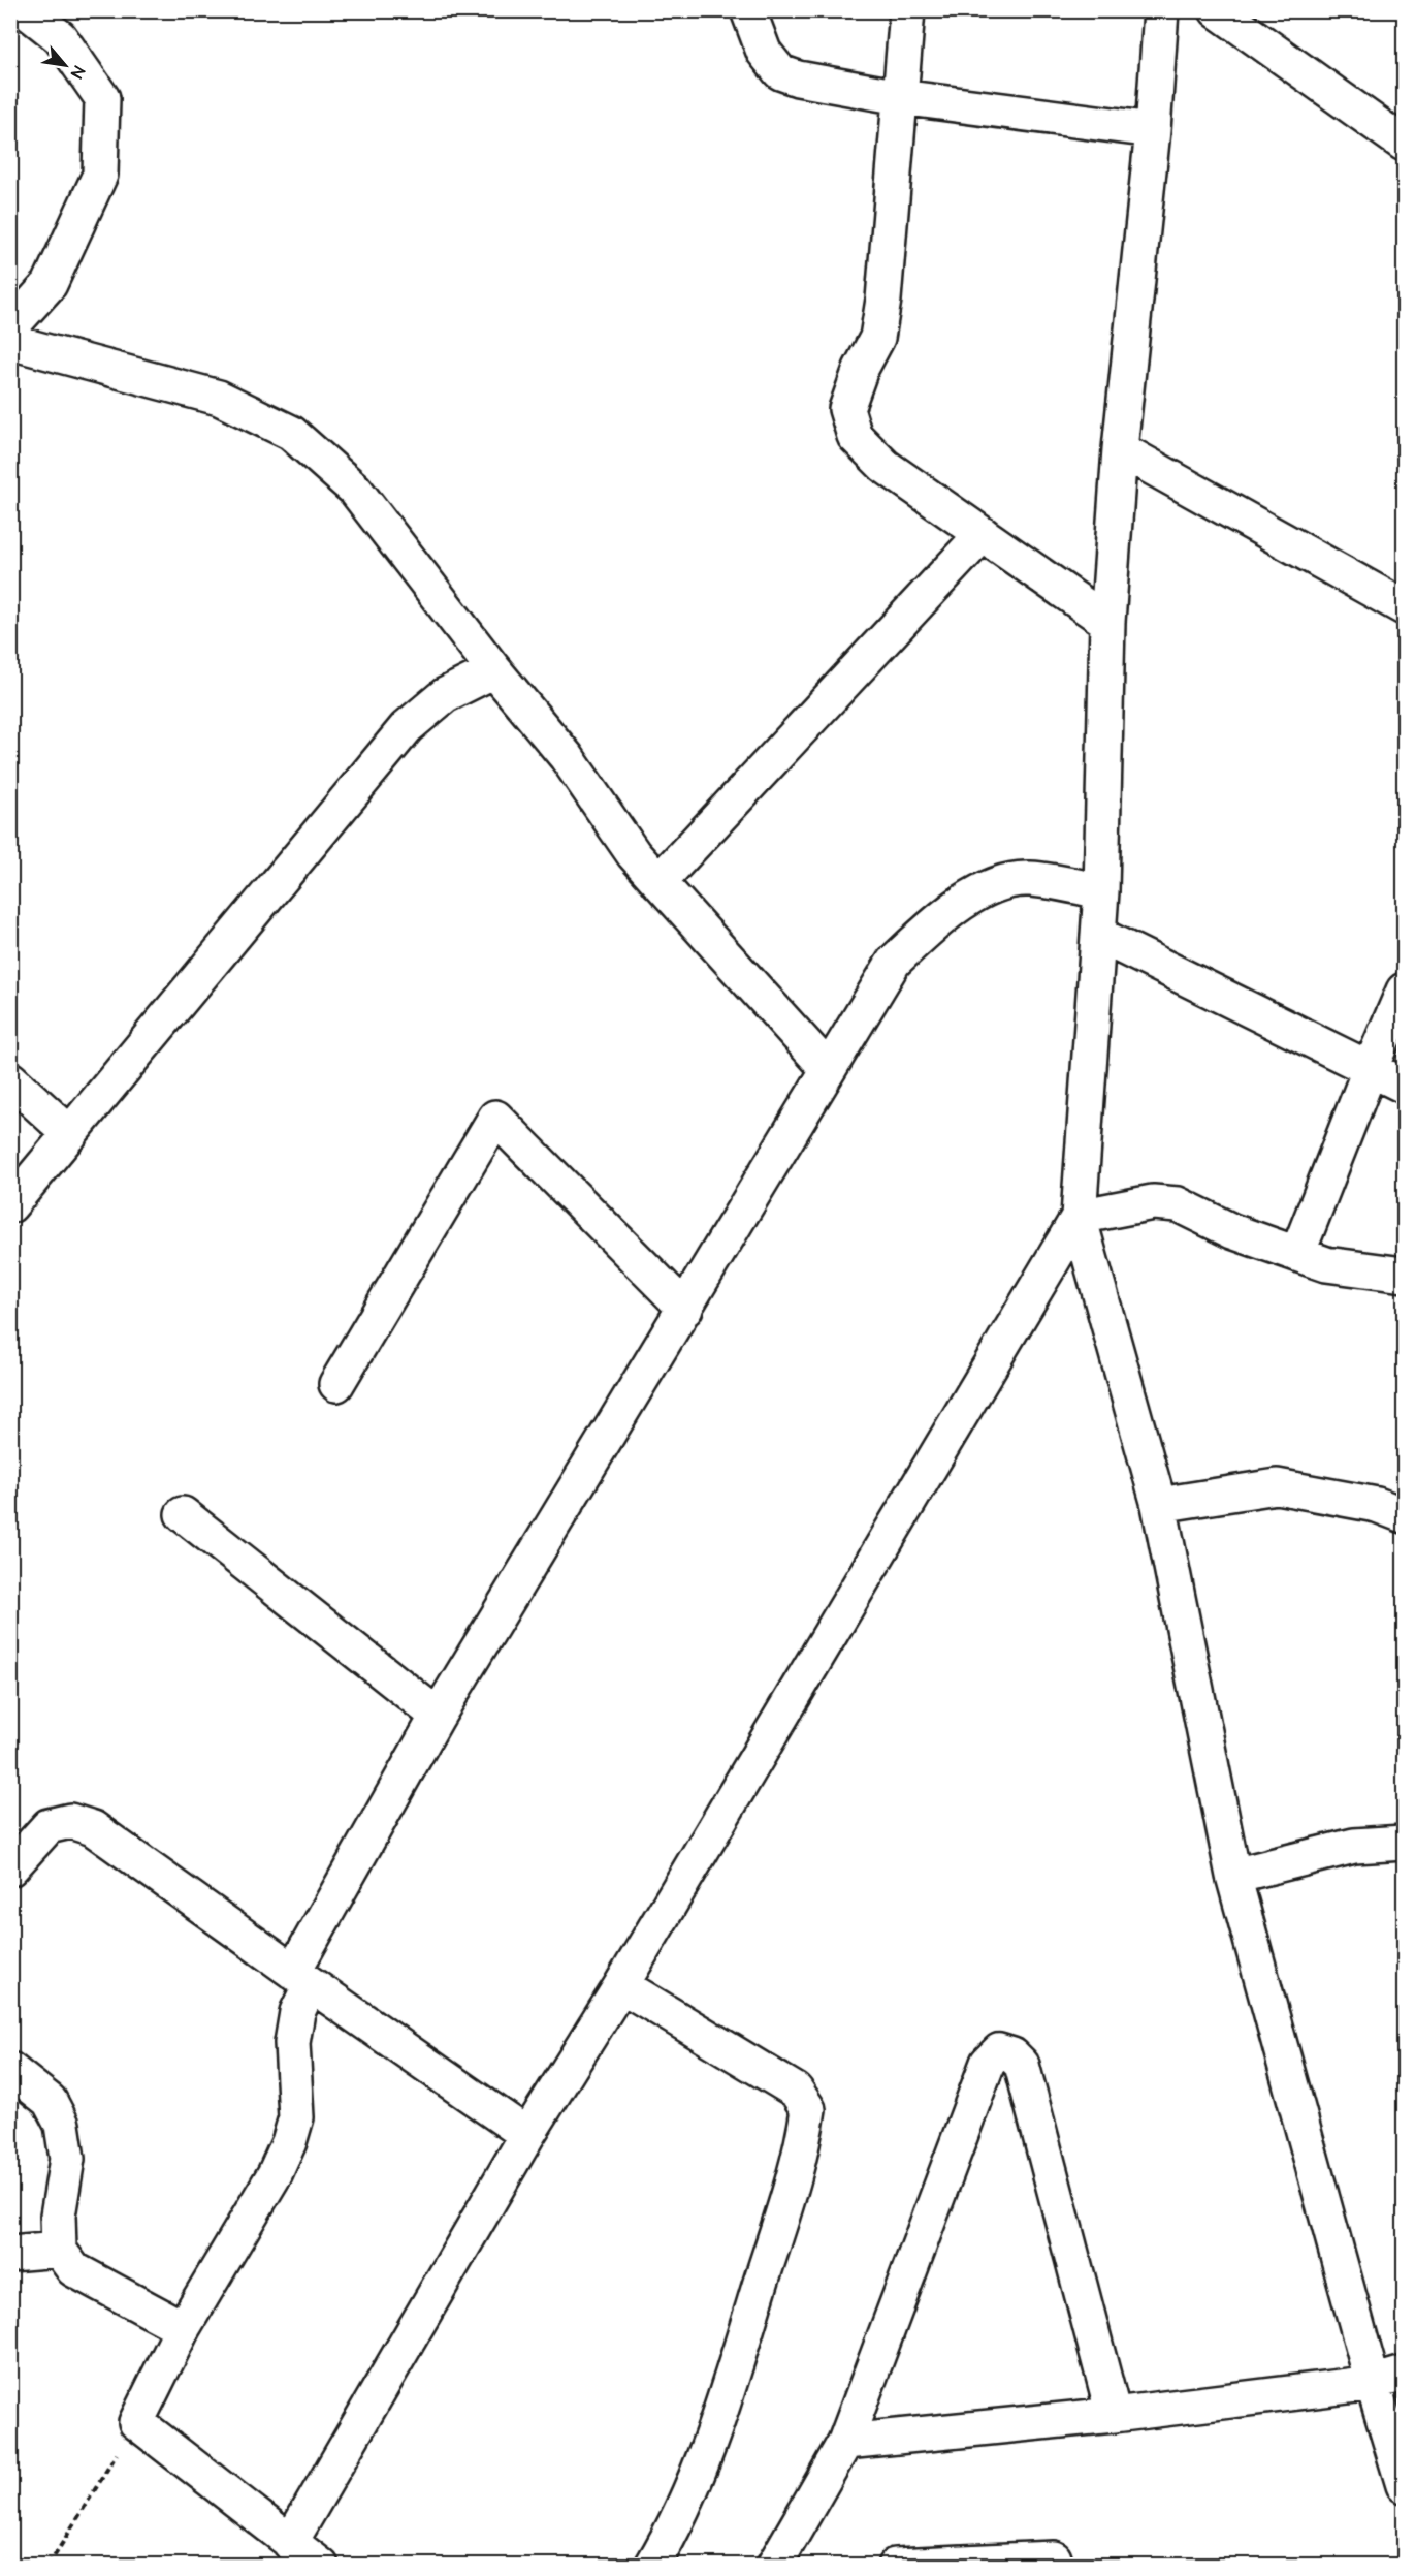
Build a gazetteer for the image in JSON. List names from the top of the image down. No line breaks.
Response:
{"north":"bottom right"}
